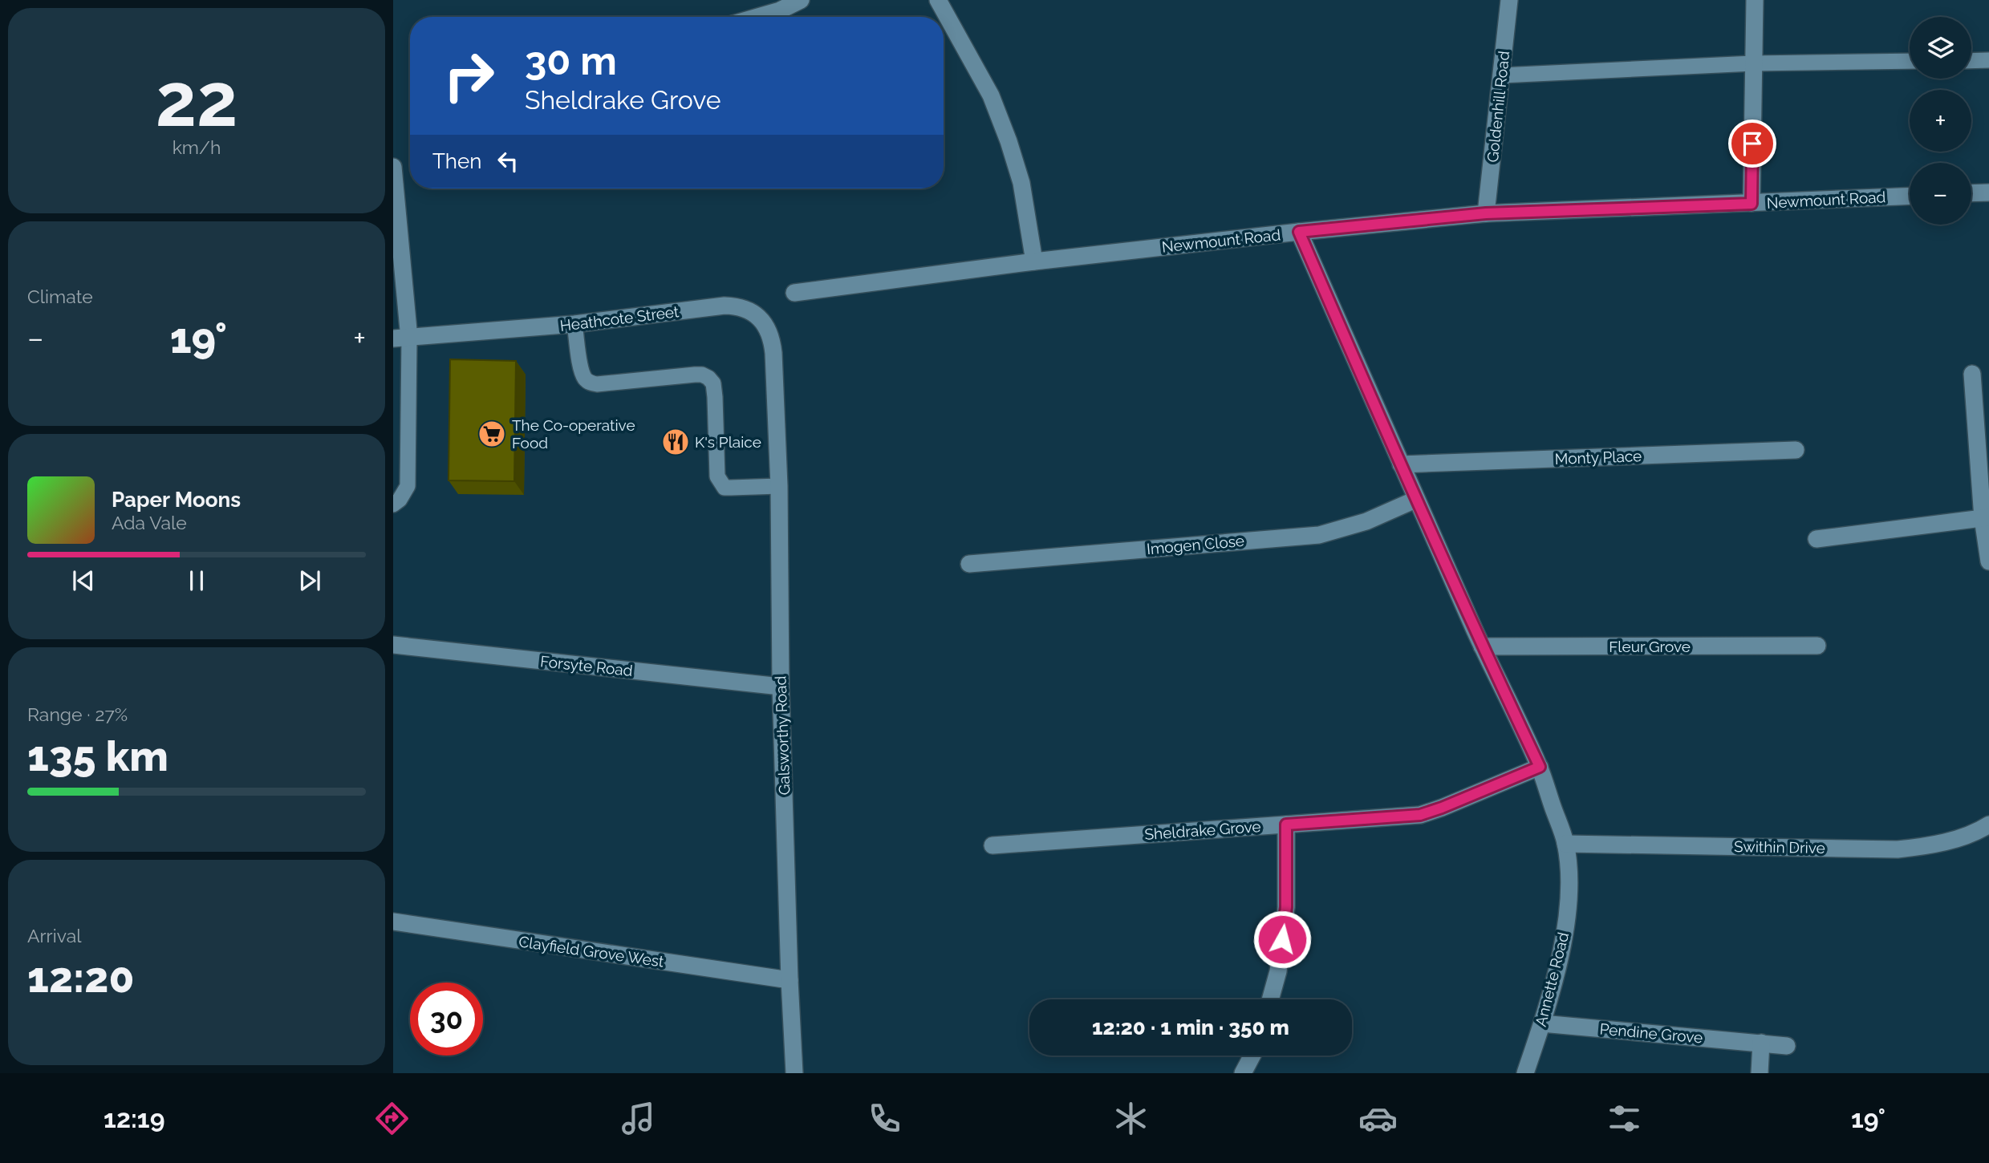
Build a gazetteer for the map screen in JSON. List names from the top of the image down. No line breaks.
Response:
{"streets":{"street":["Goldenhill Road","Newmount Road","Heathcote Street","Monty Place","Imogen Close","Fleur Grove","Forsyte Road","Galsworthy Road","Sheldrake Grove","Swithin Drive","Clayfield Grove West","Annette Road","Pendine Grove"]},"crossings":[["Goldenhill Road","Newmount Road"],["Newmount Road","Annette Road"],["Heathcote Street","Galsworthy Road"],["Monty Place","Annette Road"],["Imogen Close","Annette Road"],["Fleur Grove","Annette Road"],["Forsyte Road","Galsworthy Road"],["Galsworthy Road","Clayfield Grove West"],["Sheldrake Grove","Annette Road"],["Swithin Drive","Annette Road"],["Annette Road","Pendine Grove"]],"places":{"supermarket":["The Co-operative Food"],"restaurant":["K's Plaice"]},"page":{"tile":[["22","km/h"],"Climate",["Range · 27%","135 km"],["Arrival","12:20"]],"map_buttons":["+","−"],"turn":["30 m","Sheldrake Grove"],"then":"Then","heat":["−","19°","+"],"song":["Paper Moons","Ada Vale"],"limit":"30","trip":"12:20 · 1 min · 350 m","tabs":["12:19","19°"]}}
